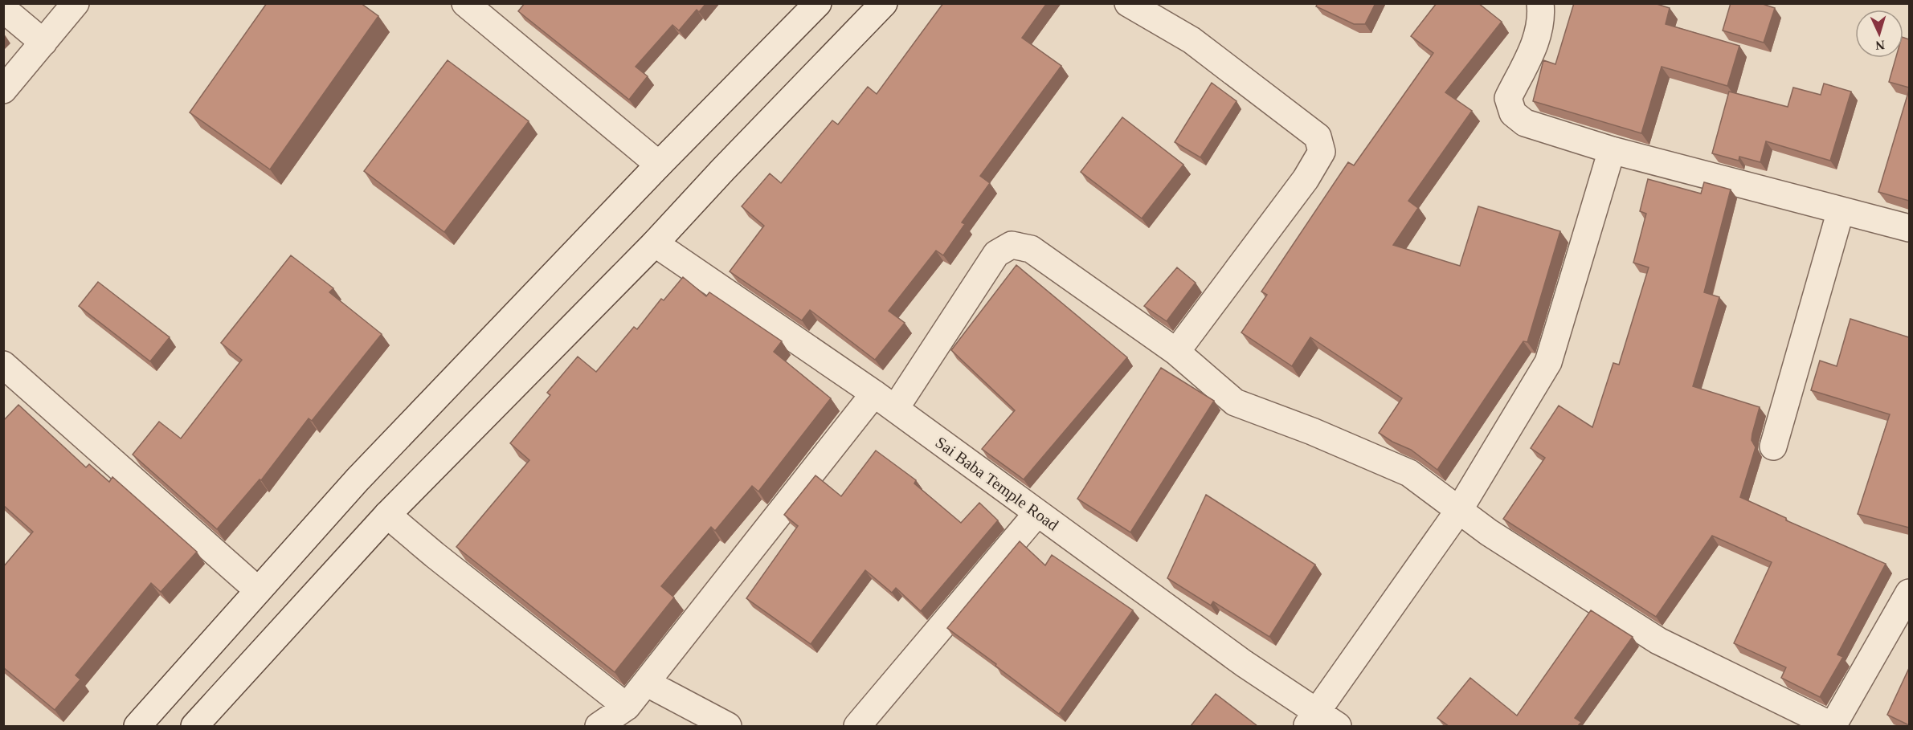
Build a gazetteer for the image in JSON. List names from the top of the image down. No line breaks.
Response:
{"streets":{"street":["Sai Baba Temple Road"]},"north":"bottom"}
